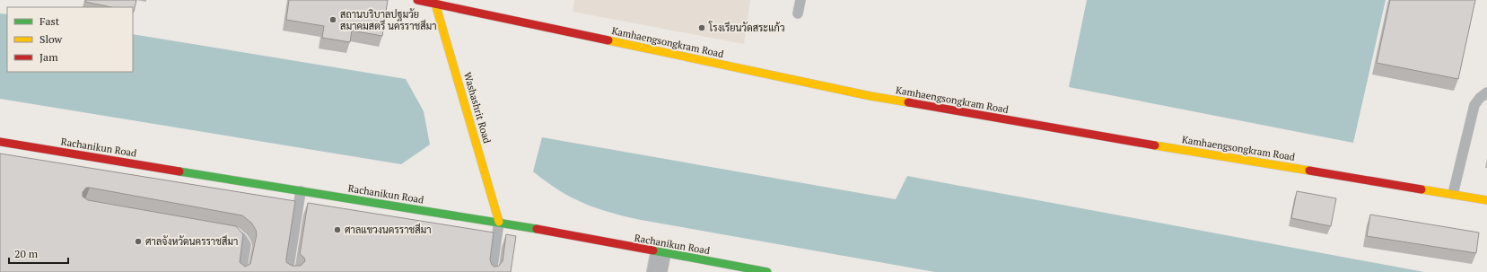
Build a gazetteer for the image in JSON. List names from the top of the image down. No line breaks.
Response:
{"streets":{"street":["Kamhaengsongkram Road","Washashrit Road","Rachanikun Road"]},"crossings":[["Kamhaengsongkram Road","Washashrit Road"],["Washashrit Road","Rachanikun Road"]],"places":["สถานบริบาลปฐมวัย สมาคมสตรี นครราชสีมา","โรงเรียนวัดสระแก้ว","ศาลแขวงนครราชสีมา","ศาลจังหวัดนครราชสีมา"],"legend":["Fast","Slow","Jam"],"scale_bar":"20 m"}
